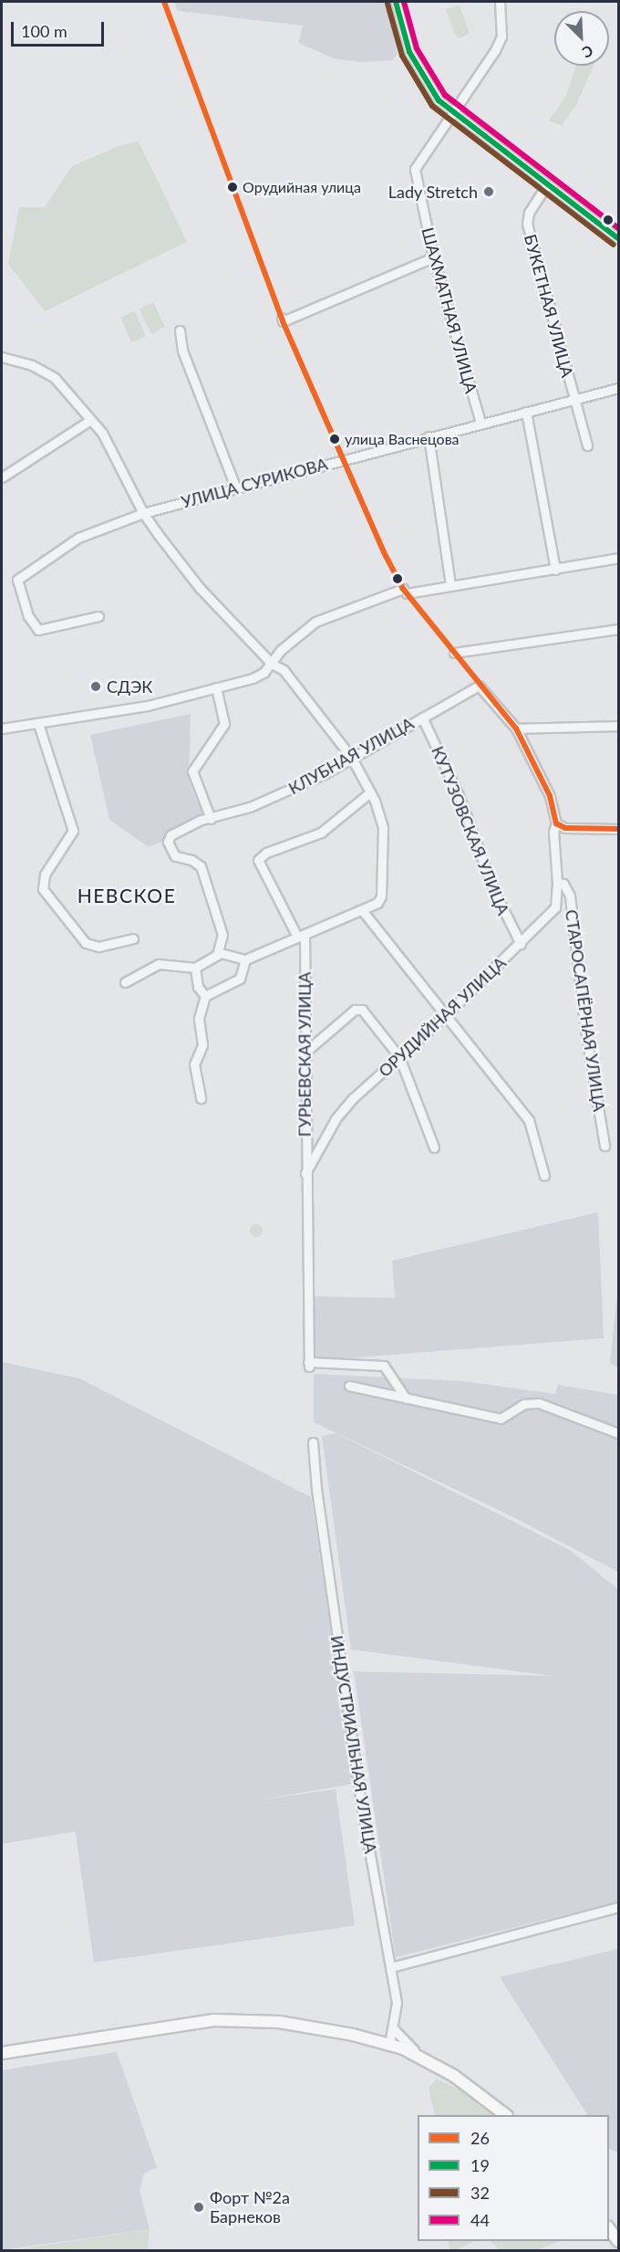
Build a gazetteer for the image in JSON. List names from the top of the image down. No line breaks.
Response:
{"streets":{"street":["БУКЕТНАЯ УЛИЦА","ШАХМАТНАЯ УЛИЦА","УЛИЦА СУРИКОВА","КЛУБНАЯ УЛИЦА","КУТУЗОВСКАЯ УЛИЦА","СТАРОСАПЁРНАЯ УЛИЦА","ОРУДИЙНАЯ УЛИЦА","ГУРЬЕВСКАЯ УЛИЦА","ИНДУСТРИАЛЬНАЯ УЛИЦА"]},"crossings":[["БУКЕТНАЯ УЛИЦА","УЛИЦА СУРИКОВА"],["ШАХМАТНАЯ УЛИЦА","УЛИЦА СУРИКОВА"],["КЛУБНАЯ УЛИЦА","КУТУЗОВСКАЯ УЛИЦА"],["КЛУБНАЯ УЛИЦА","ОРУДИЙНАЯ УЛИЦА"],["КУТУЗОВСКАЯ УЛИЦА","ОРУДИЙНАЯ УЛИЦА"],["СТАРОСАПЁРНАЯ УЛИЦА","ОРУДИЙНАЯ УЛИЦА"],["ОРУДИЙНАЯ УЛИЦА","ГУРЬЕВСКАЯ УЛИЦА"]],"districts":["НЕВСКОЕ"],"places":["Орудийная улица","Lady Stretch","улица Васнецова","СДЭК","Форт №2а Барнеков"],"lines":["transit line 26","transit line 19","transit line 44","transit line 32"],"legend":["26","19","32","44"],"scale_bar":"100 m","north":"bottom right"}
